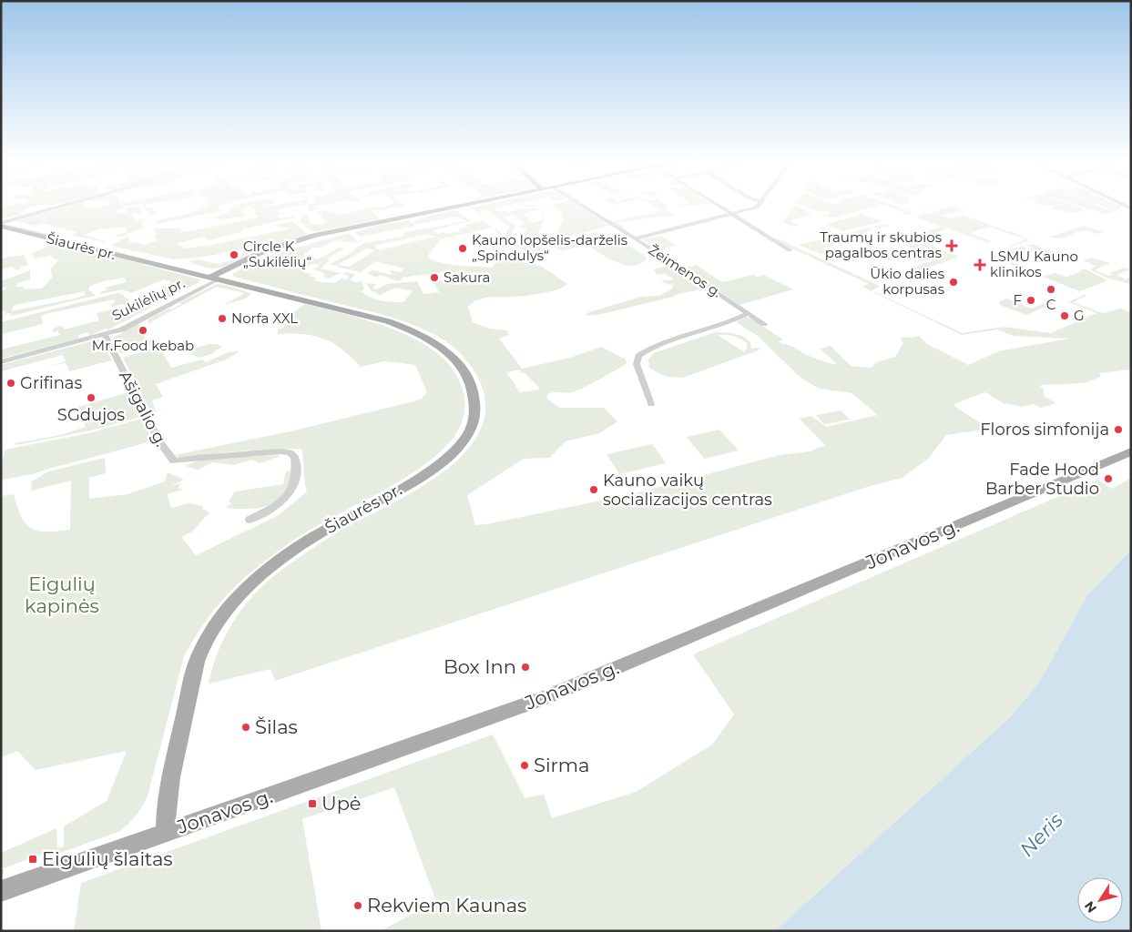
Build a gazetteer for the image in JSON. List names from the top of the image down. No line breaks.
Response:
{"streets":{"main road":["Šiaurės pr.","Sukilėlių pr.","Jonavos g."],"street":["Žeimenos g.","Ašigalio g."]},"crossings":[["Šiaurės pr.","Sukilėlių pr."],["Šiaurės pr.","Jonavos g."],["Sukilėlių pr.","Ašigalio g."]],"water":["Neris"],"parks":["Eigulių kapinės"],"places":{"health":["Traumų ir skubios pagalbos centras","LSMU Kauno klinikos"],"other":["Kauno lopšelis-darželis „Spindulys“","Circle K „Sukilėlių“","Sakura","Ūkio dalies korpusas","C","F","G","Norfa XXL","Mr.Food kebab","Grifinas","SGdujos","Floros simfonija","Fade Hood Barber Studio","Kauno vaikų socializacijos centras","Box Inn","Šilas","Sirma","Rekviem Kaunas"],"transit":["Upė","Eigulių šlaitas"]},"north":"bottom left"}
